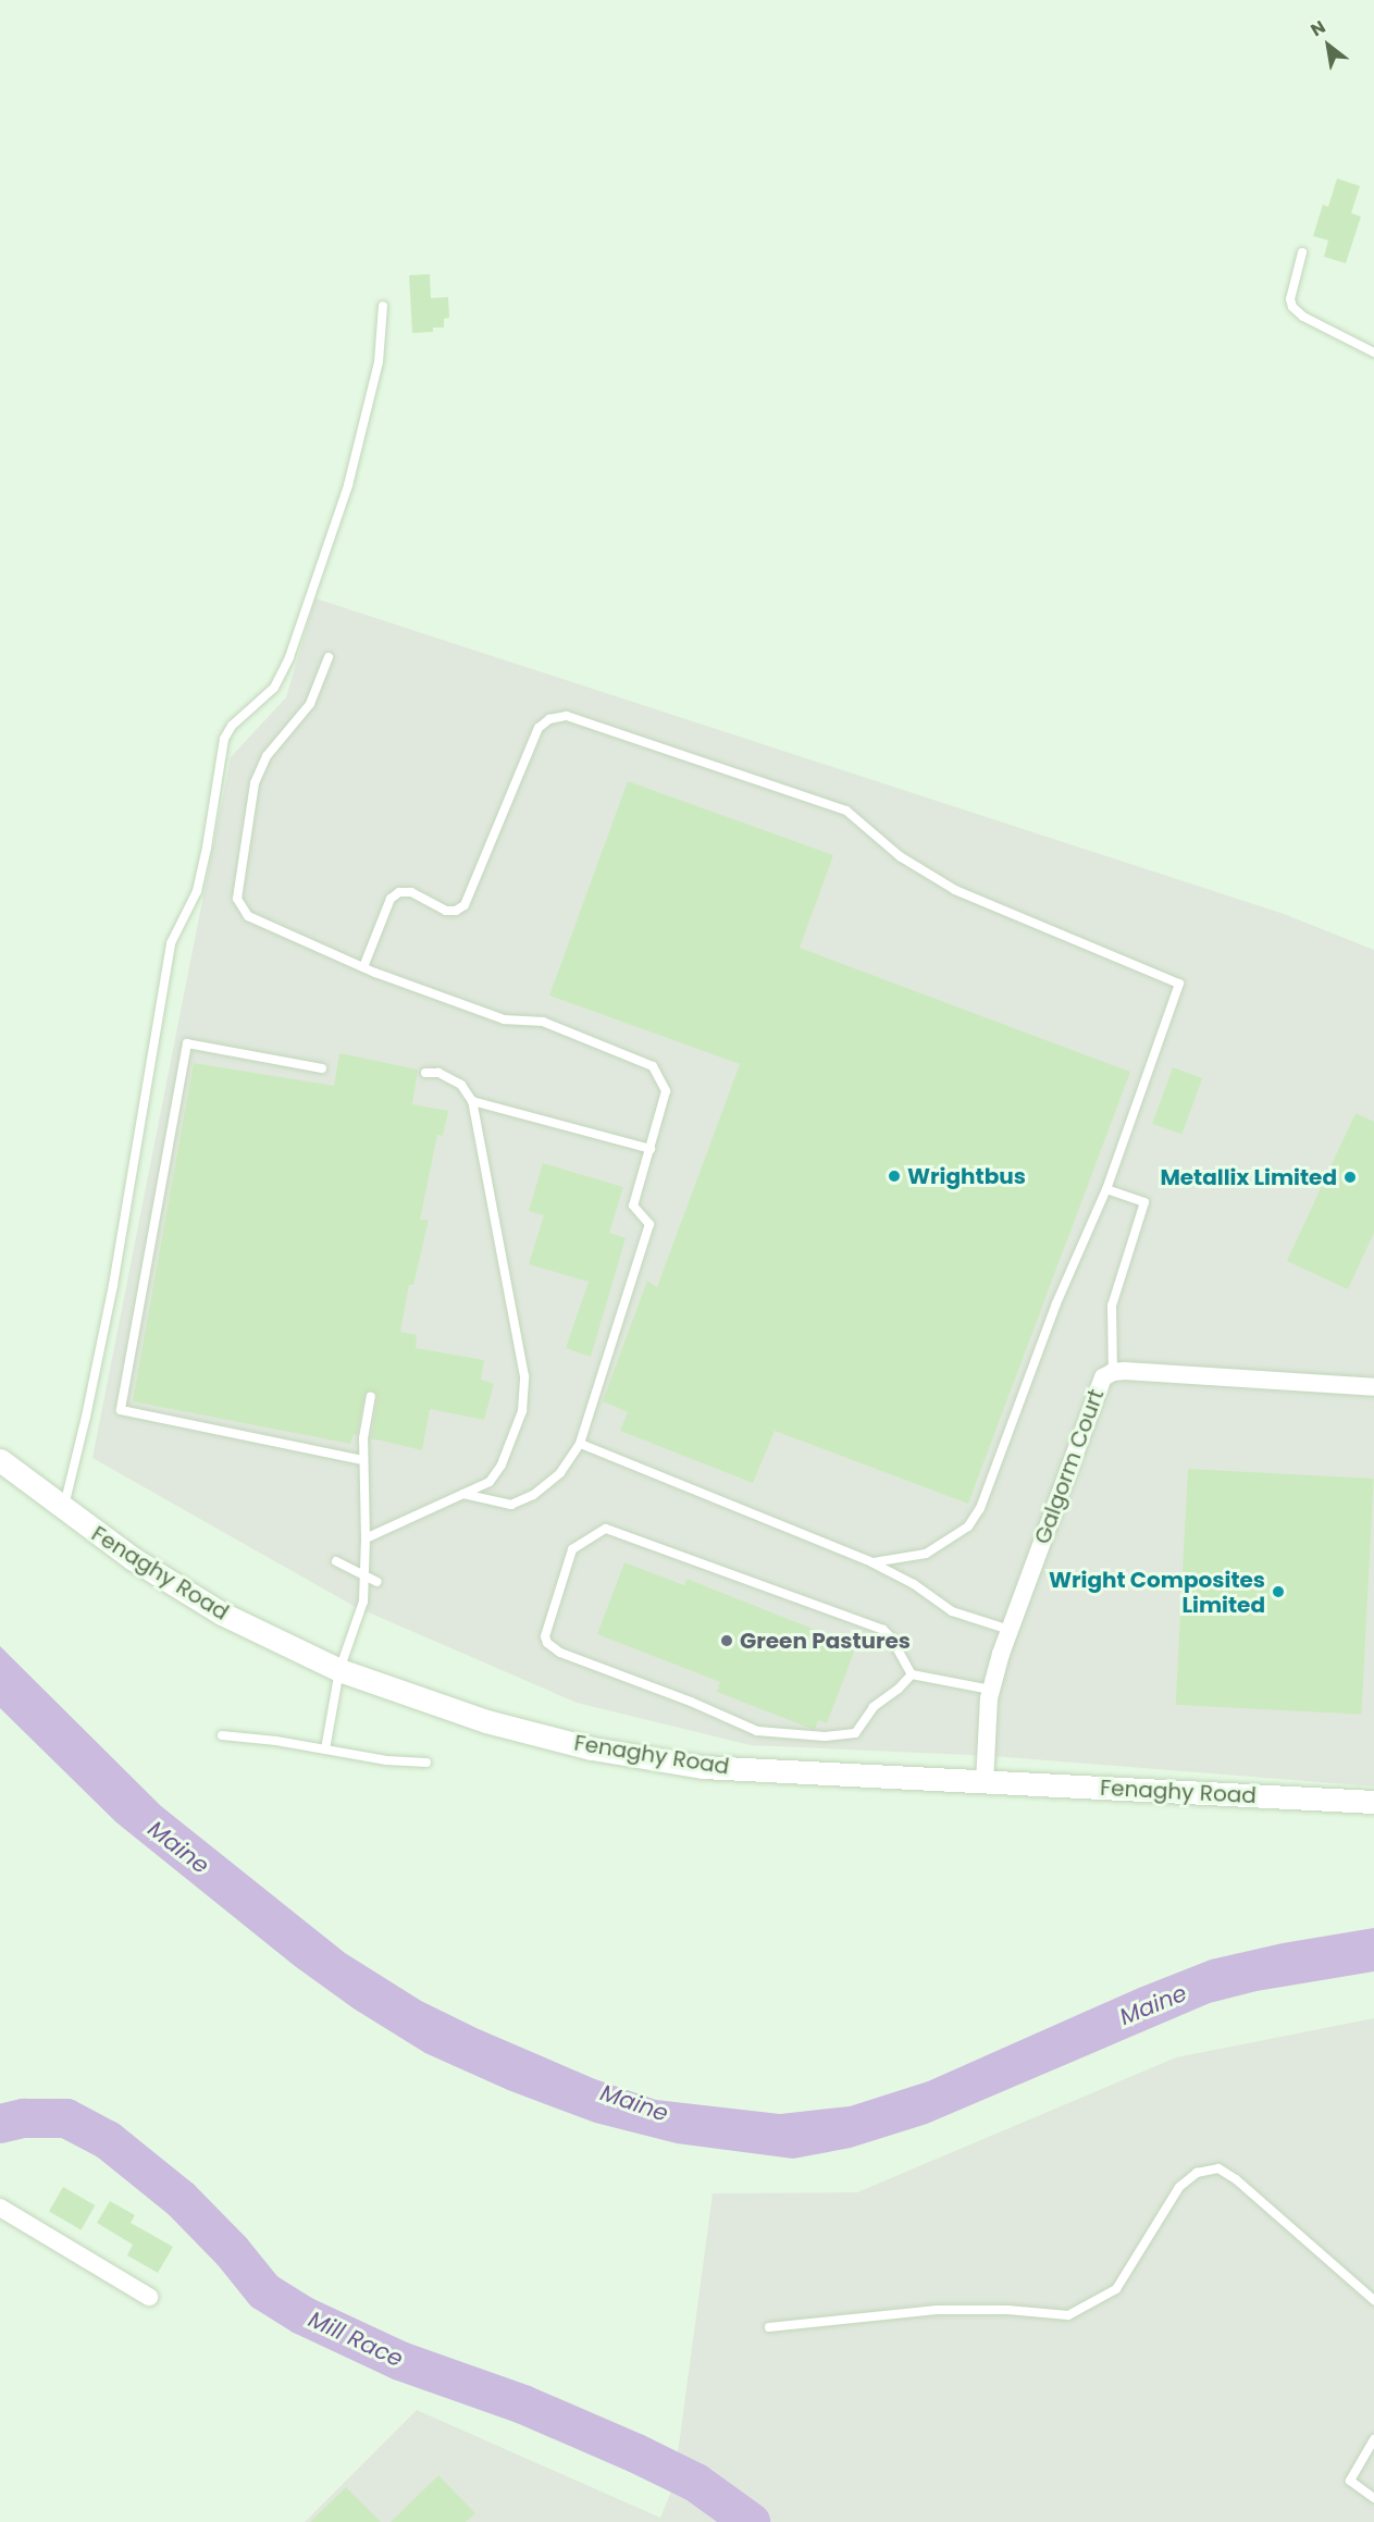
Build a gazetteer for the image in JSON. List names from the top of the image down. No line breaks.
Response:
{"streets":{"street":["Galgorm Court","Fenaghy Road"]},"crossings":[["Galgorm Court","Fenaghy Road"]],"water":["Maine","Mill Race"],"places":["Wrightbus","Metallix Limited","Wright Composites Limited","Green Pastures"],"north":"top left"}
